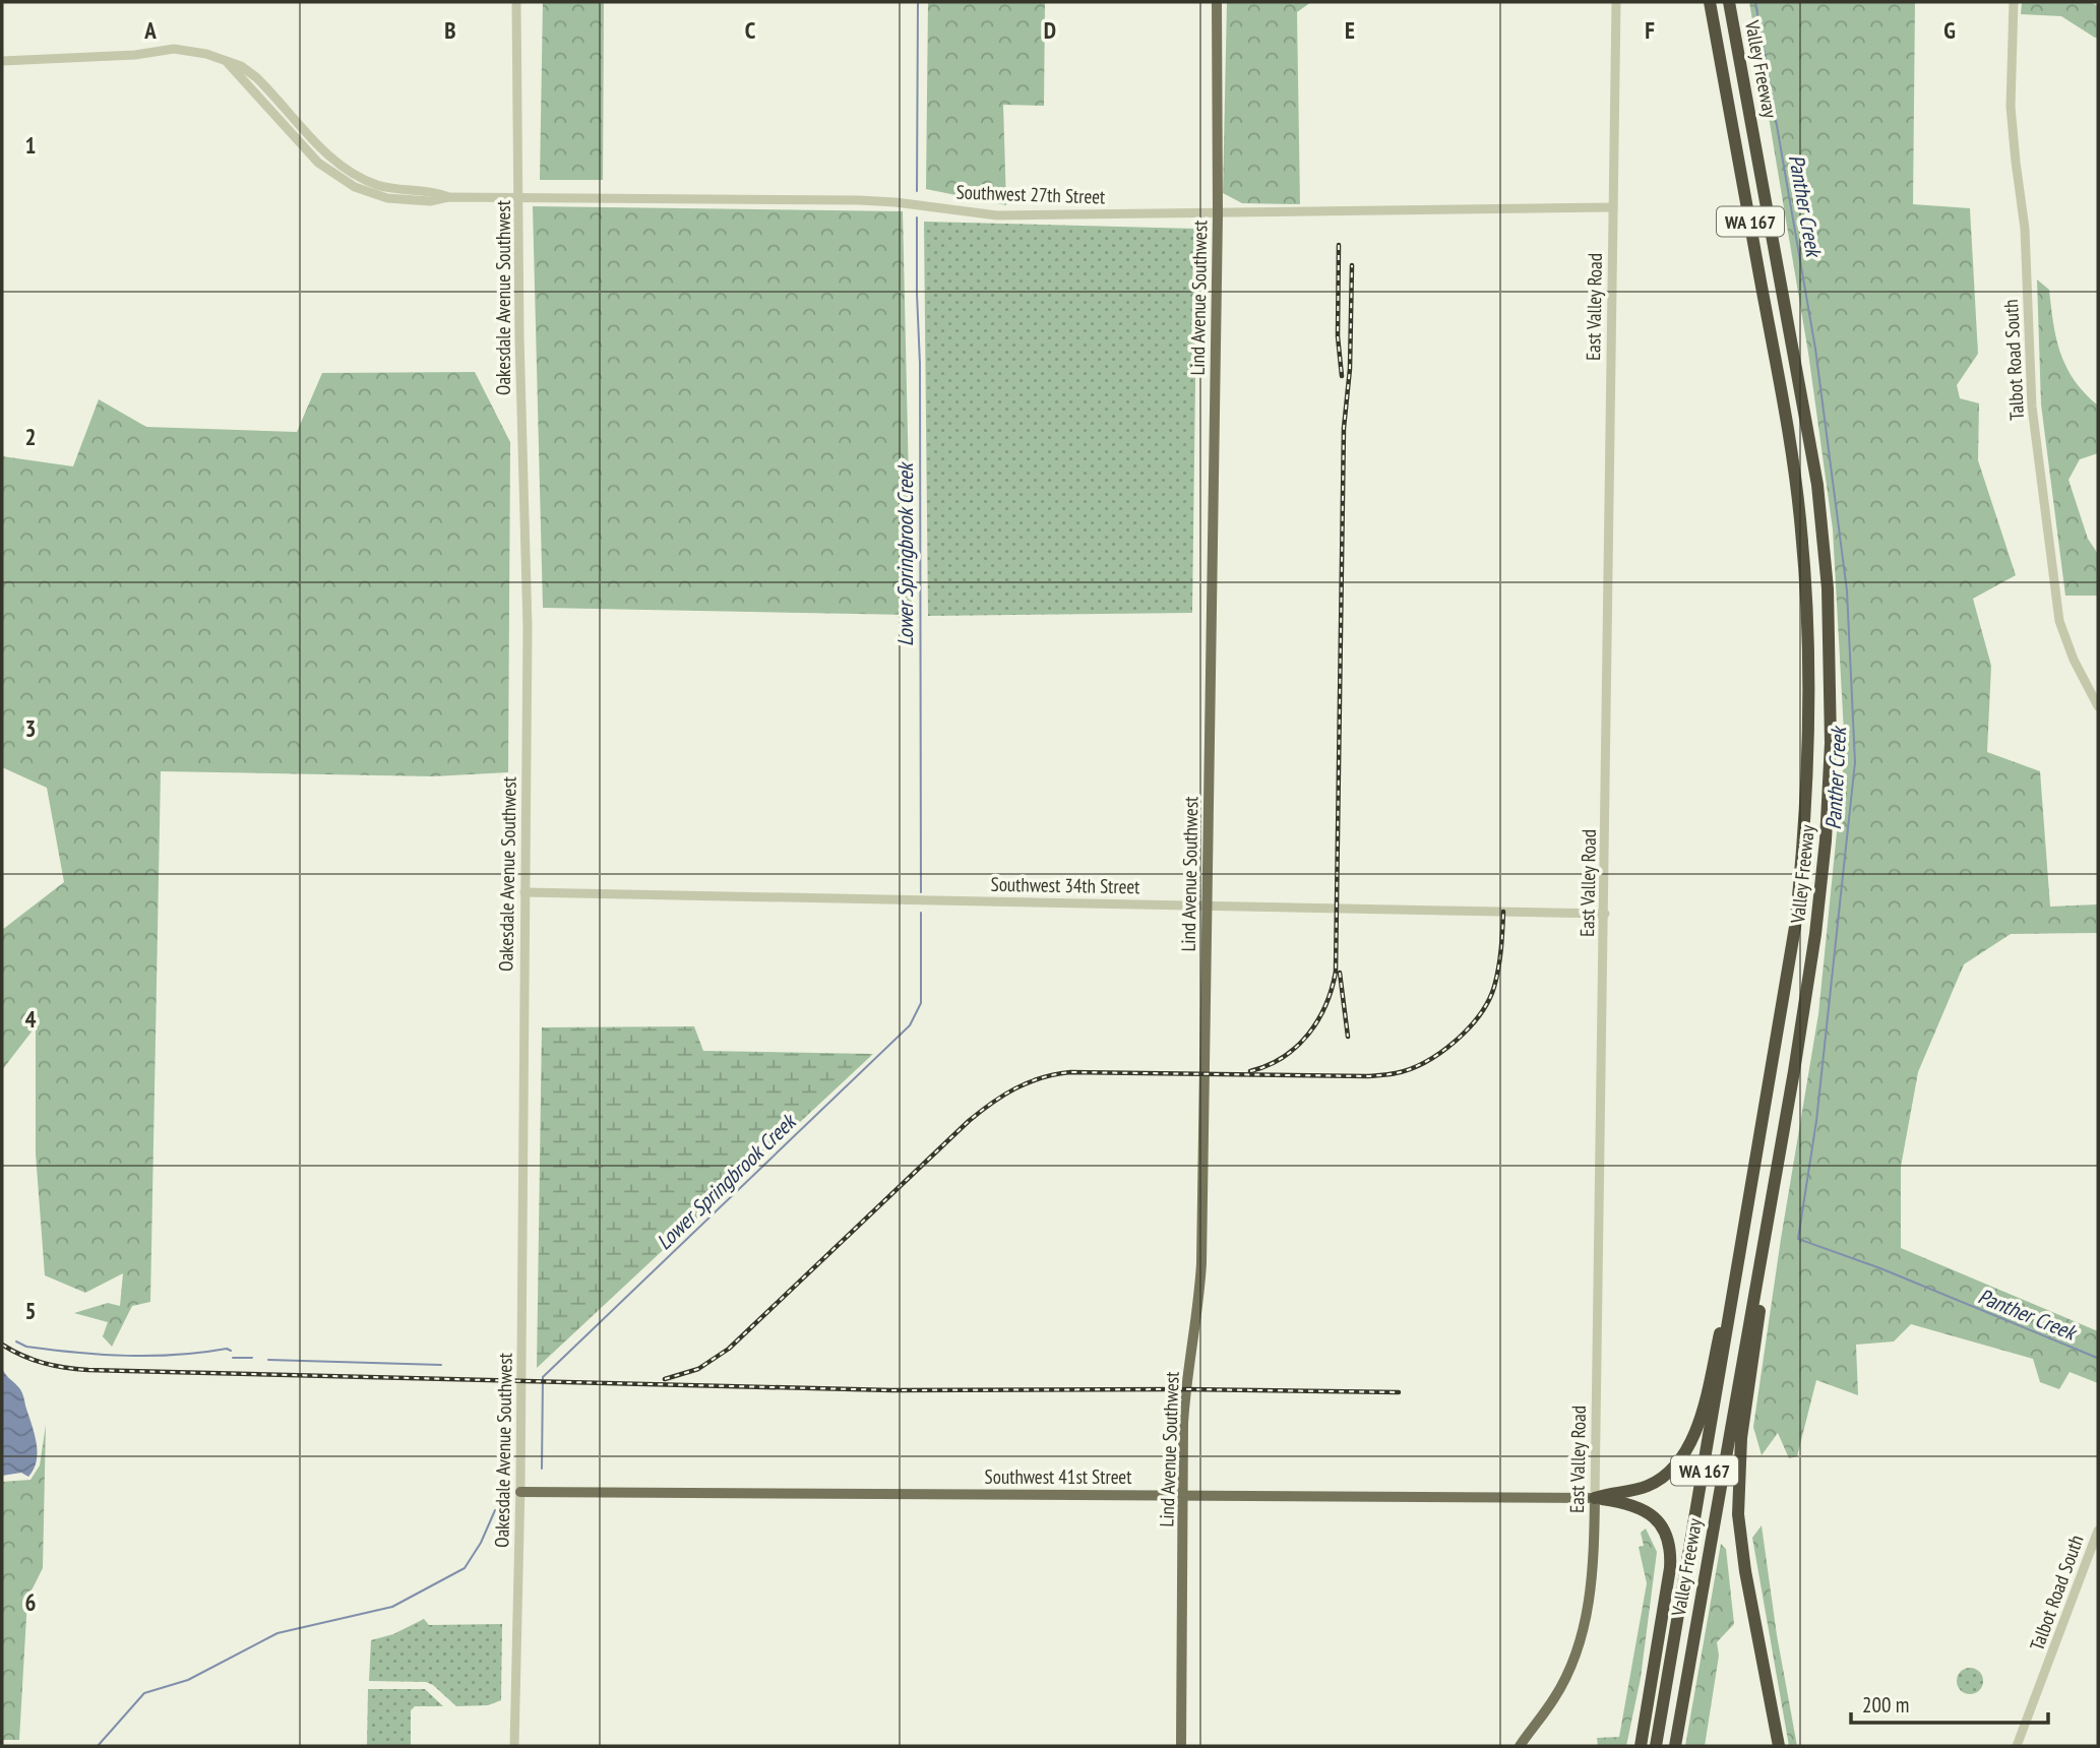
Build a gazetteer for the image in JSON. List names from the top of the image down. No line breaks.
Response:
{"streets":{"highway":["Valley Freeway","WA 167"],"main road":["Lind Avenue Southwest","East Valley Road","Southwest 41st Street"],"street":["Southwest 27th Street","Oakesdale Avenue Southwest","Talbot Road South","Southwest 34th Street"]},"crossings":[["Southwest 27th Street","Oakesdale Avenue Southwest"],["Southwest 27th Street","Lind Avenue Southwest"],["Southwest 27th Street","East Valley Road"],["Oakesdale Avenue Southwest","Southwest 34th Street"],["Oakesdale Avenue Southwest","Southwest 41st Street"],["Lind Avenue Southwest","Southwest 34th Street"],["Lind Avenue Southwest","Southwest 41st Street"],["East Valley Road","Southwest 34th Street"],["East Valley Road","Southwest 41st Street"]],"water":["Panther Creek","Lower Springbrook Creek"],"scale_bar":"200 m","grid":{"columns":["A","B","C","D","E","F","G"],"rows":["1","2","3","4","5","6"]}}
